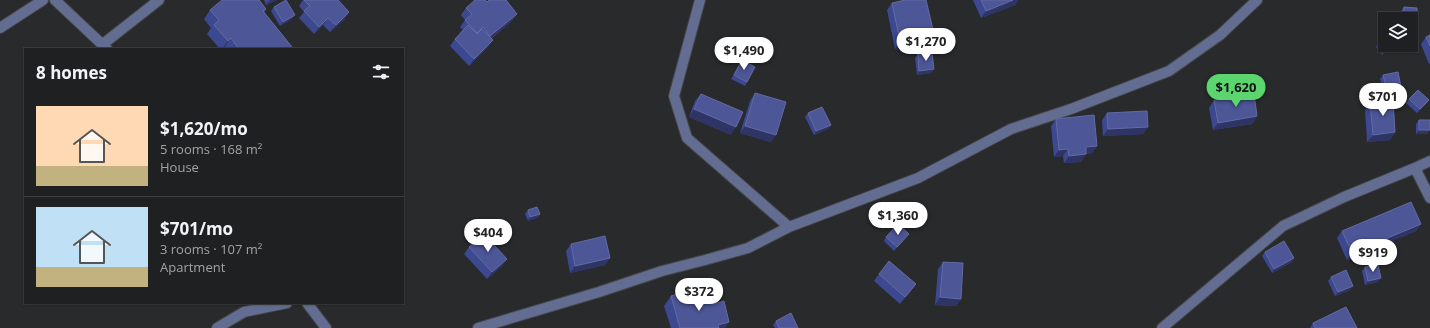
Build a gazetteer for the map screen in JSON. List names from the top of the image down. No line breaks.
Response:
{"page":{"price":["$1,270","$1,490","$1,620","$701","$1,360","$404","$919","$372"],"heading":"8 homes","list":[{"name":"$1,620/mo","note":"5 rooms · 168 m² · House"},{"name":"$701/mo","note":"3 rooms · 107 m² · Apartment"}]}}
